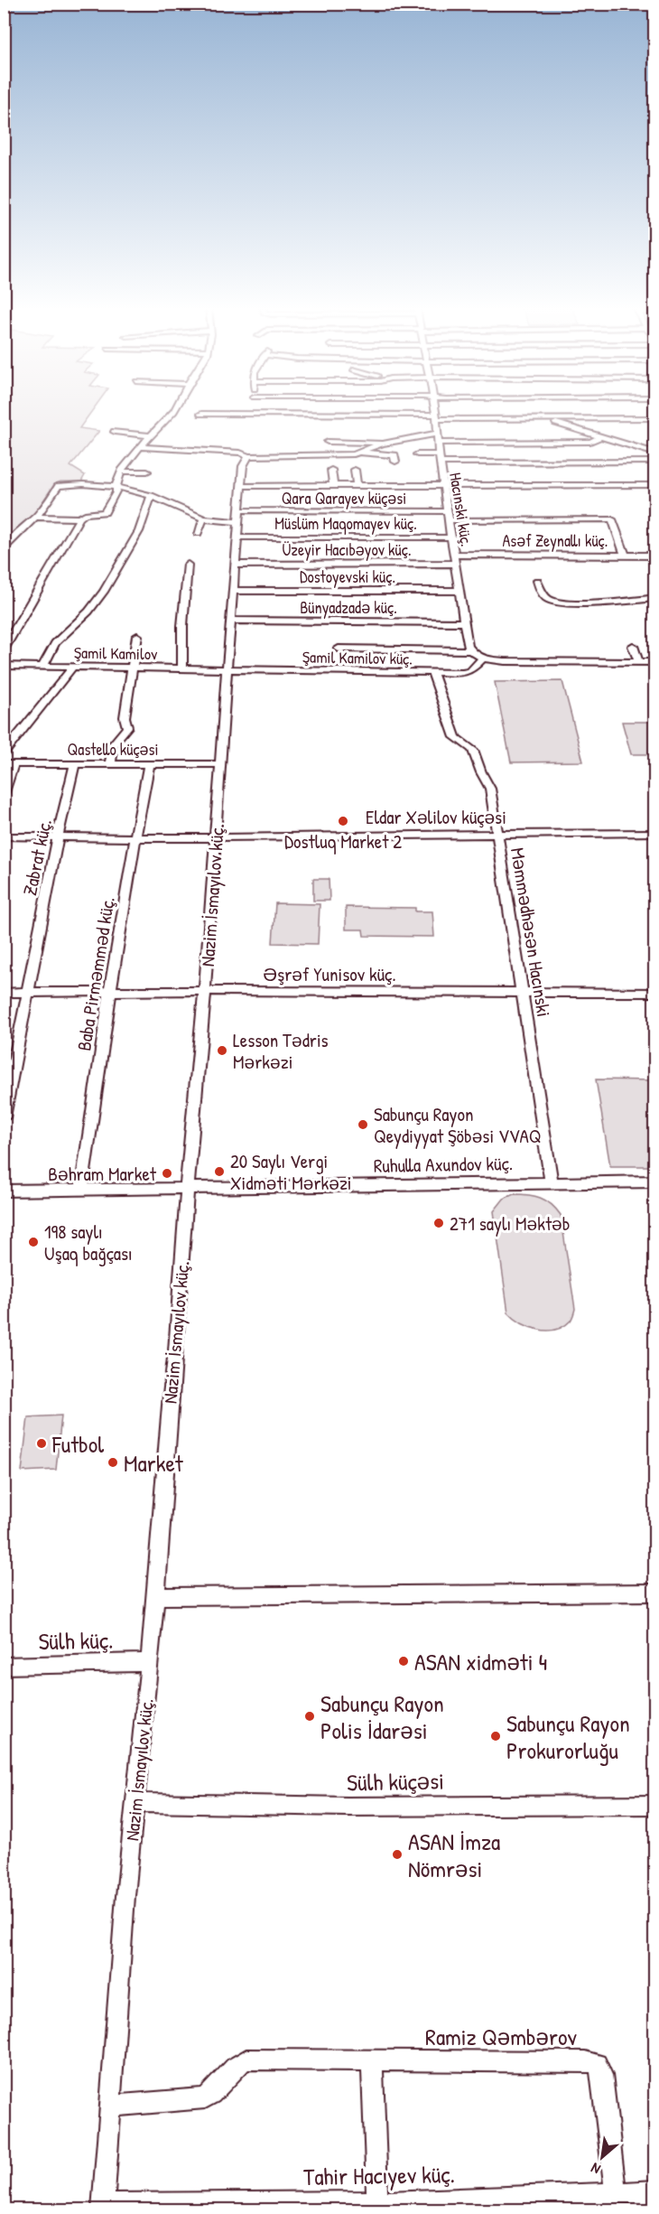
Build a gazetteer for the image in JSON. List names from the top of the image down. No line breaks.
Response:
{"streets":{"street":["Qara Qarayev küçəsi","Hacınski küç.","Müslüm Maqomayev küç.","Asəf Zeynallı küç.","Üzeyir Hacıbəyov küç.","Dostoyevski küç.","Bünyadzadə küç.","Şamil Kamilov","Şamil Kamilov küç.","Qastello küçəsi","Eldar Xəlilov küçəsi","Zabrat küç.","Nazim İsmayılov küç.","Məmmədhəsən Hacınski","Baba Pirməmməd küç.","Əşrəf Yunisov küç.","Ruhulla Axundov küç.","Sülh küç.","Sülh küçəsi","Ramiz Qəmbərov","Tahir Hacıyev küç."]},"crossings":[["Qara Qarayev küçəsi","Hacınski küç."],["Qara Qarayev küçəsi","Nazim İsmayılov küç."],["Hacınski küç.","Müslüm Maqomayev küç."],["Hacınski küç.","Asəf Zeynallı küç."],["Hacınski küç.","Üzeyir Hacıbəyov küç."],["Hacınski küç.","Dostoyevski küç."],["Hacınski küç.","Bünyadzadə küç."],["Müslüm Maqomayev küç.","Nazim İsmayılov küç."],["Üzeyir Hacıbəyov küç.","Nazim İsmayılov küç."],["Dostoyevski küç.","Nazim İsmayılov küç."],["Bünyadzadə küç.","Nazim İsmayılov küç."],["Şamil Kamilov","Şamil Kamilov küç."],["Şamil Kamilov","Nazim İsmayılov küç."],["Şamil Kamilov küç.","Nazim İsmayılov küç."],["Şamil Kamilov küç.","Məmmədhəsən Hacınski"],["Qastello küçəsi","Zabrat küç."],["Qastello küçəsi","Nazim İsmayılov küç."],["Qastello küçəsi","Baba Pirməmməd küç."],["Eldar Xəlilov küçəsi","Zabrat küç."],["Eldar Xəlilov küçəsi","Nazim İsmayılov küç."],["Eldar Xəlilov küçəsi","Məmmədhəsən Hacınski"],["Eldar Xəlilov küçəsi","Baba Pirməmməd küç."],["Zabrat küç.","Əşrəf Yunisov küç."],["Nazim İsmayılov küç.","Əşrəf Yunisov küç."],["Nazim İsmayılov küç.","Ruhulla Axundov küç."],["Nazim İsmayılov küç.","Sülh küç."],["Nazim İsmayılov küç.","Sülh küçəsi"],["Nazim İsmayılov küç.","Ramiz Qəmbərov"],["Nazim İsmayılov küç.","Tahir Hacıyev küç."],["Məmmədhəsən Hacınski","Əşrəf Yunisov küç."],["Məmmədhəsən Hacınski","Ruhulla Axundov küç."],["Baba Pirməmməd küç.","Əşrəf Yunisov küç."],["Baba Pirməmməd küç.","Ruhulla Axundov küç."],["Ramiz Qəmbərov","Tahir Hacıyev küç."]],"places":["Dostluq Market 2","Lesson Tədris Mərkəzi","Sabunçu Rayon Qeydiyyat Şöbəsi VVAQ","20 Saylı Vergi Xidməti Mərkəzi","Bəhram Market","271 saylı Məktəb","198 saylı Uşaq bağçası","Futbol","Market","ASAN xidməti 4","Sabunçu Rayon Polis İdarəsi","Sabunçu Rayon Prokurorluğu","ASAN İmza Nömrəsi"],"north":"bottom left"}
